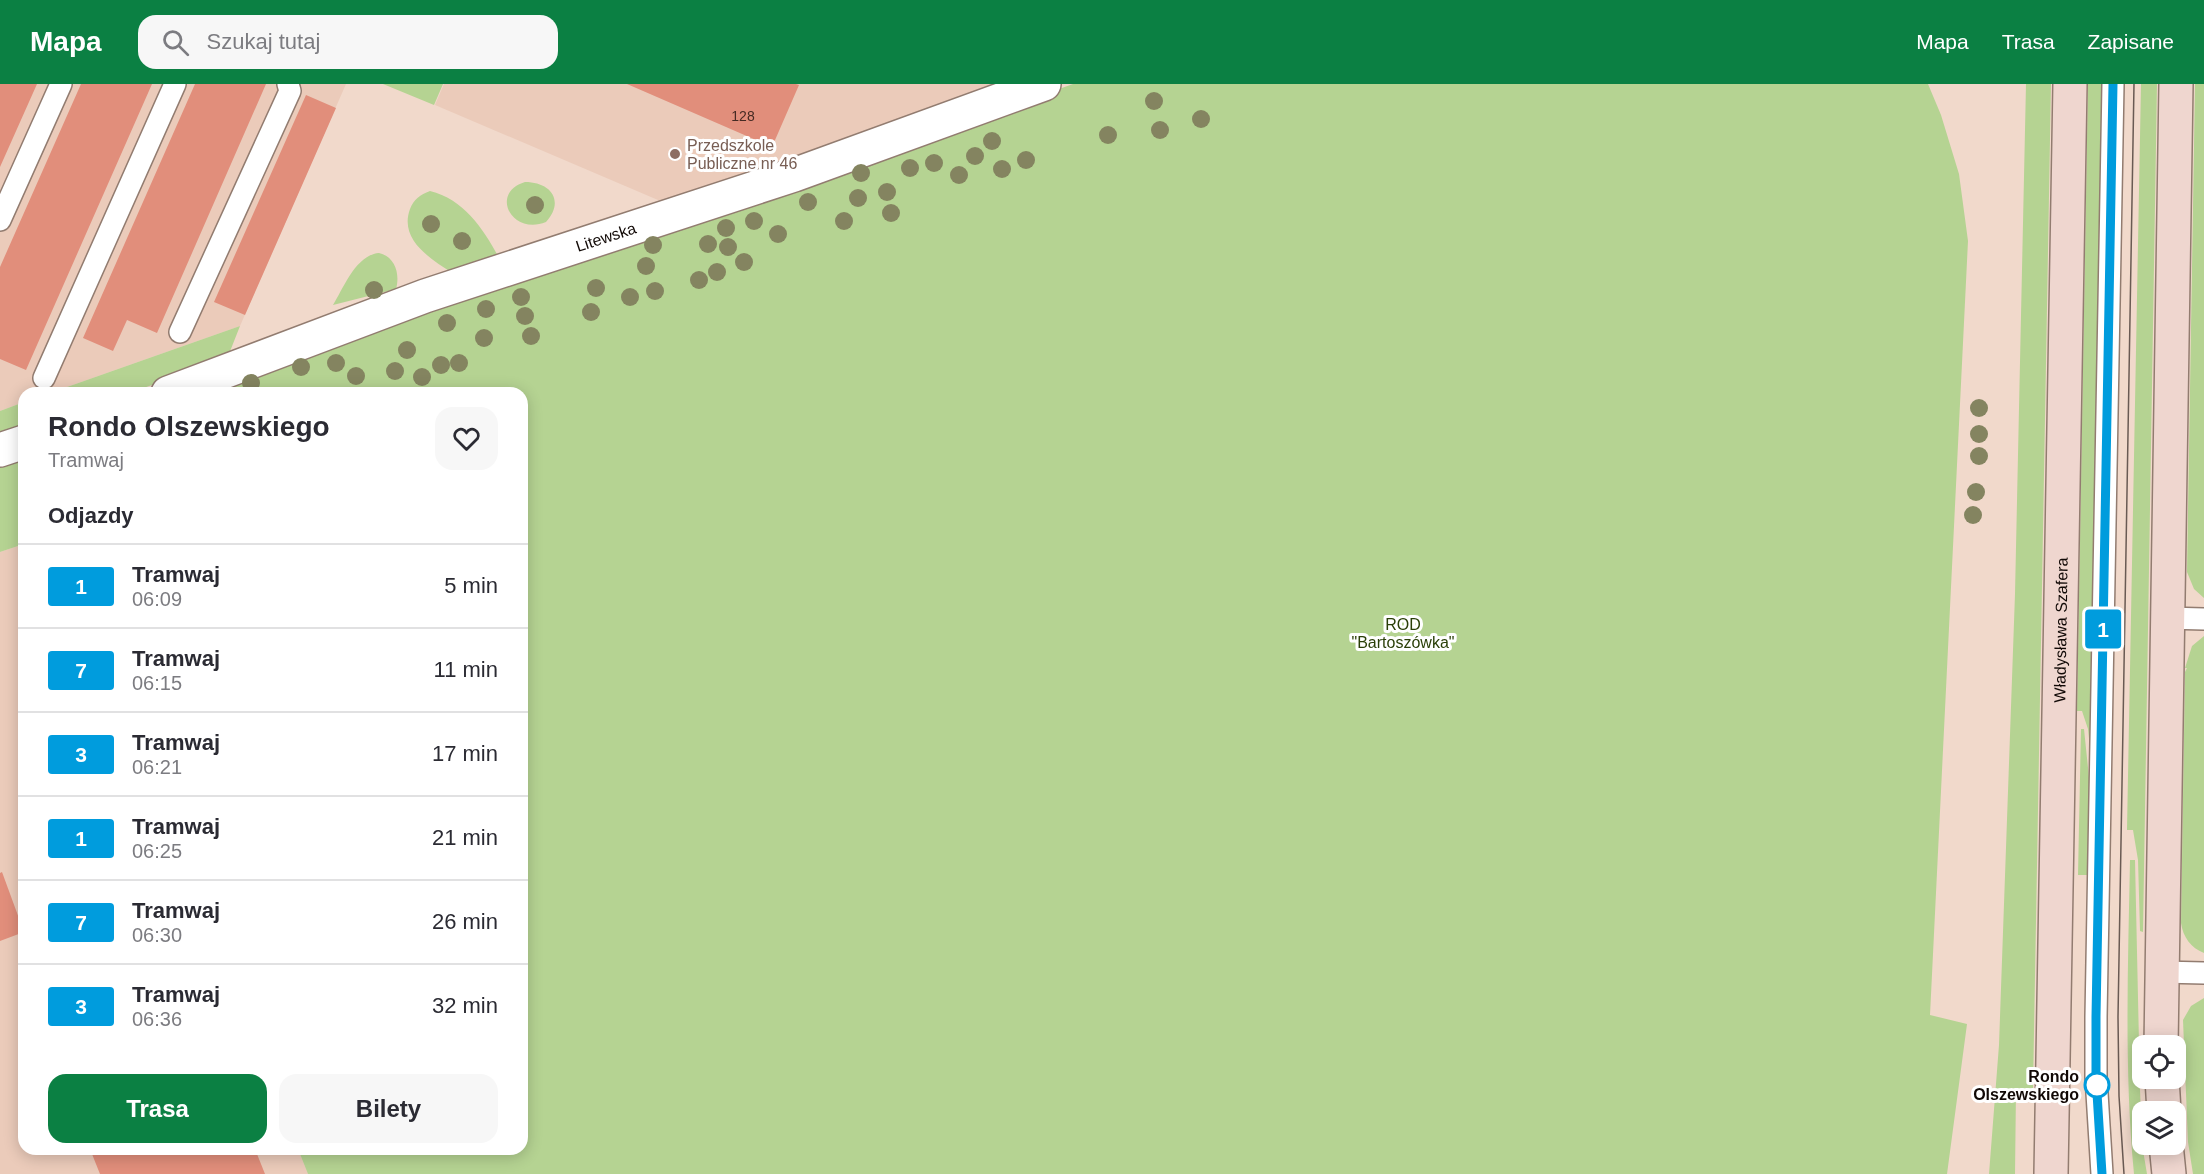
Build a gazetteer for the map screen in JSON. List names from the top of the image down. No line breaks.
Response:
{"streets":{"main road":["Władysława Szafera"],"street":["Litewska"]},"parks":["ROD \"Bartoszówka\""],"places":["Przedszkole Publiczne nr 46","Rondo Olszewskiego"],"lines":["tram line 1"],"house_numbers":["128"],"page":{"header":"Mapa","search":"Szukaj tutaj","nav":["Mapa","Trasa","Zapisane"],"on_map":"1","heading":[["Rondo Olszewskiego","Tramwaj"],"Odjazdy"],"list":[{"mark":"1","name":"Tramwaj","note":"06:09","value":"5 min"},{"mark":"7","name":"Tramwaj","note":"06:15","value":"11 min"},{"mark":"3","name":"Tramwaj","note":"06:21","value":"17 min"},{"mark":"1","name":"Tramwaj","note":"06:25","value":"21 min"},{"mark":"7","name":"Tramwaj","note":"06:30","value":"26 min"},{"mark":"3","name":"Tramwaj","note":"06:36","value":"32 min"}],"buttons":["Trasa","Bilety"]}}
